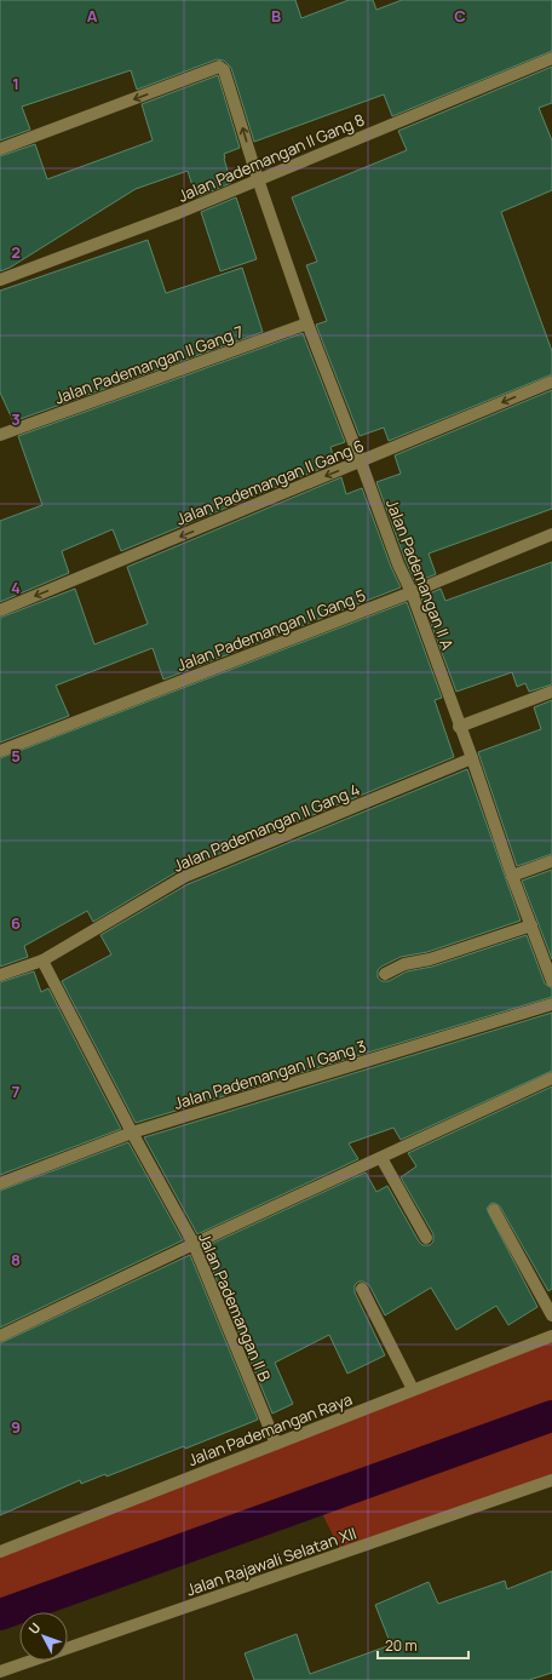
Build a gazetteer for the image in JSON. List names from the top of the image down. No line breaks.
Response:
{"streets":{"street":["Jalan Pademangan II Gang 8","Jalan Pademangan II Gang 7","Jalan Pademangan II Gang 6","Jalan Pademangan II A","Jalan Pademangan II Gang 5","Jalan Pademangan II Gang 4","Jalan Pademangan II Gang 3","Jalan Pademangan II B","Jalan Pademangan Raya","Jalan Rajawali Selatan XII"]},"crossings":[["Jalan Pademangan II Gang 8","Jalan Pademangan II A"],["Jalan Pademangan II Gang 7","Jalan Pademangan II A"],["Jalan Pademangan II Gang 6","Jalan Pademangan II A"],["Jalan Pademangan II A","Jalan Pademangan II Gang 5"],["Jalan Pademangan II A","Jalan Pademangan II Gang 4"],["Jalan Pademangan II Gang 4","Jalan Pademangan II B"],["Jalan Pademangan II Gang 3","Jalan Pademangan II B"],["Jalan Pademangan II B","Jalan Pademangan Raya"]],"one_way":["Jalan Pademangan II Gang 6"],"scale_bar":"20 m","north":"top left","grid":{"columns":["A","B","C"],"rows":["1","2","3","4","5","6","7","8","9"]}}
